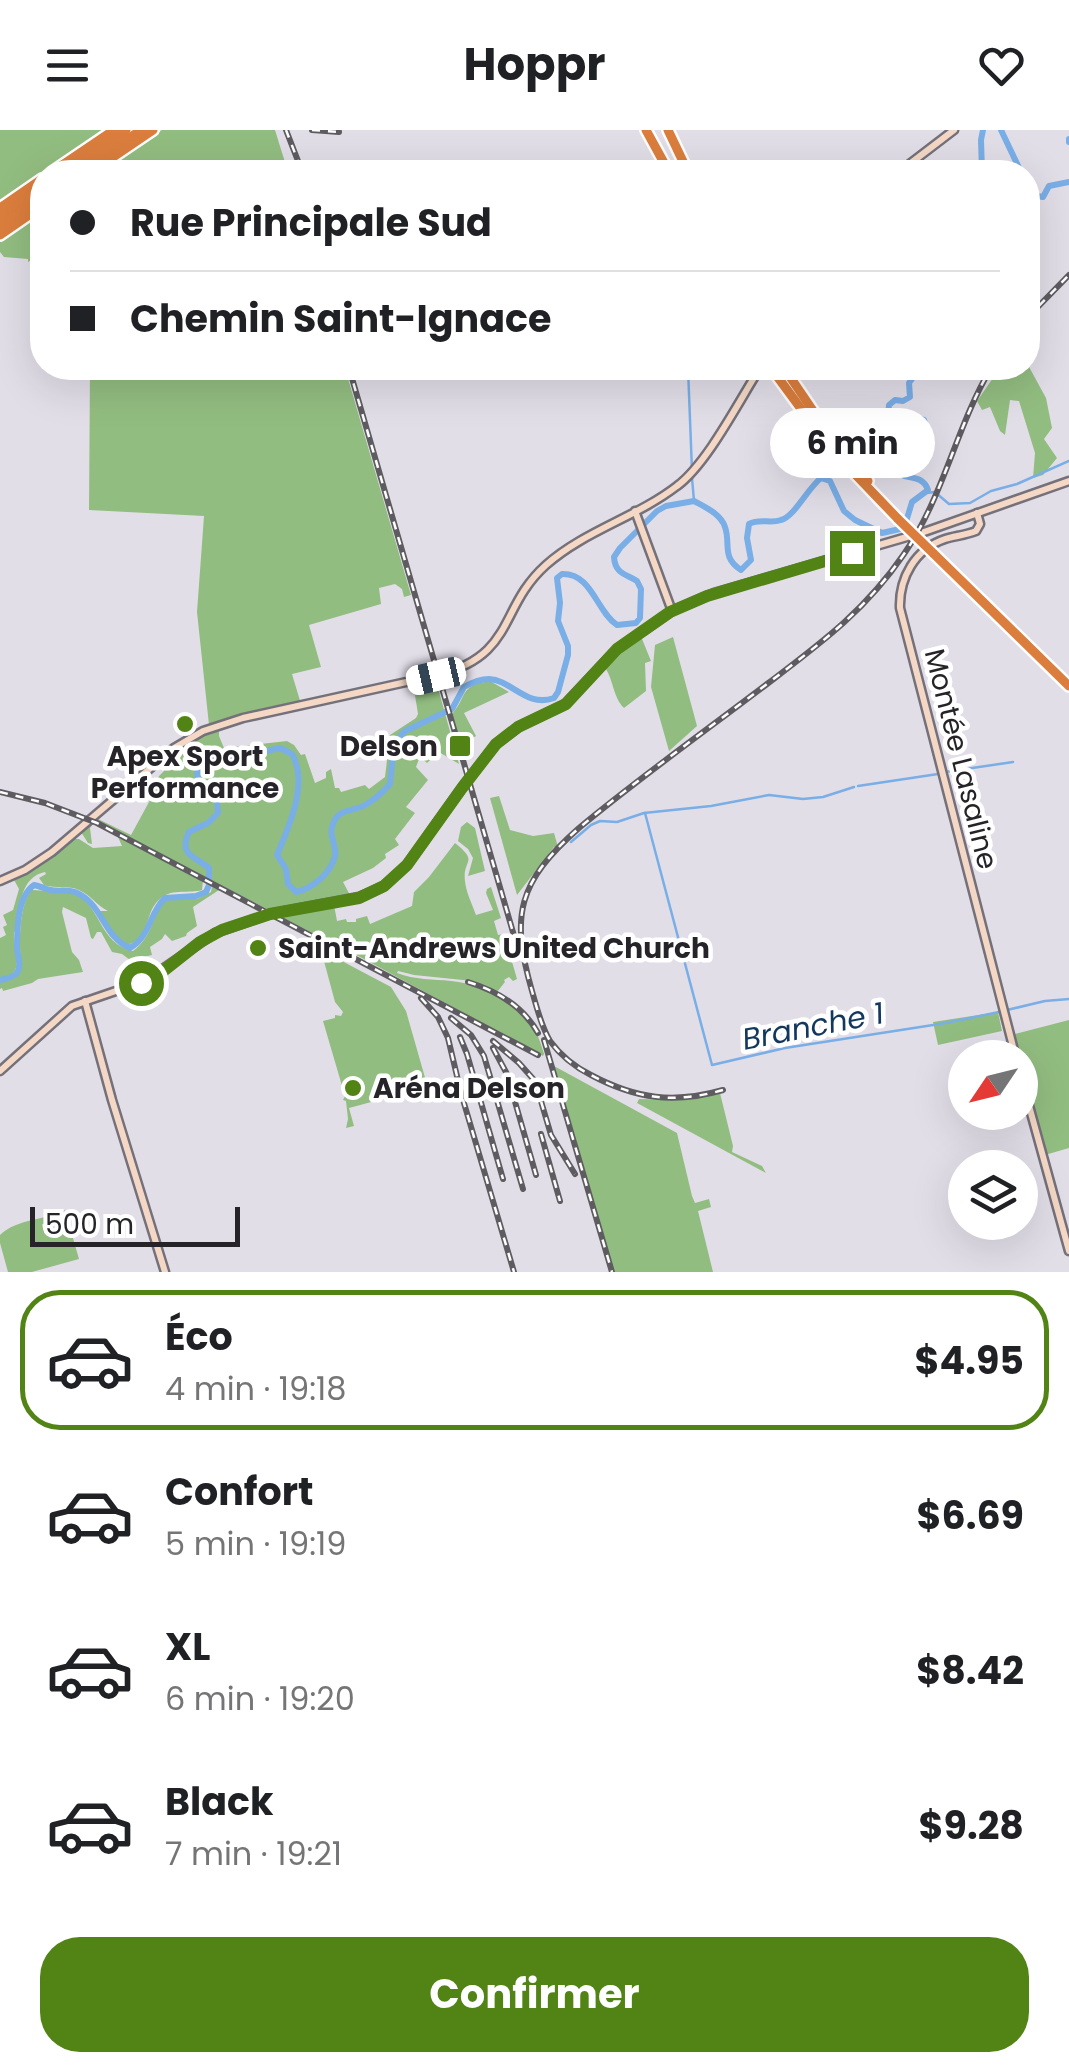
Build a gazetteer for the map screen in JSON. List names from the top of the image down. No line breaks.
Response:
{"streets":{"street":["Montée Lasaline"]},"water":["Branche 1"],"places":{"other":["Apex Sport Performance","Saint-Andrews United Church","Aréna Delson"],"transit":["Delson"]},"scale_bar":"500 m","north":"bottom left","page":{"header":"Hoppr","banner":["Rue Principale Sud","Chemin Saint-Ignace"],"bubble":"6 min","scale":"500 m","list":[{"name":"Éco","note":"4 min · 19:18","value":"$4.95"},{"name":"Confort","note":"5 min · 19:19","value":"$6.69"},{"name":"XL","note":"6 min · 19:20","value":"$8.42"},{"name":"Black","note":"7 min · 19:21","value":"$9.28"}],"buttons":"Confirmer"}}
